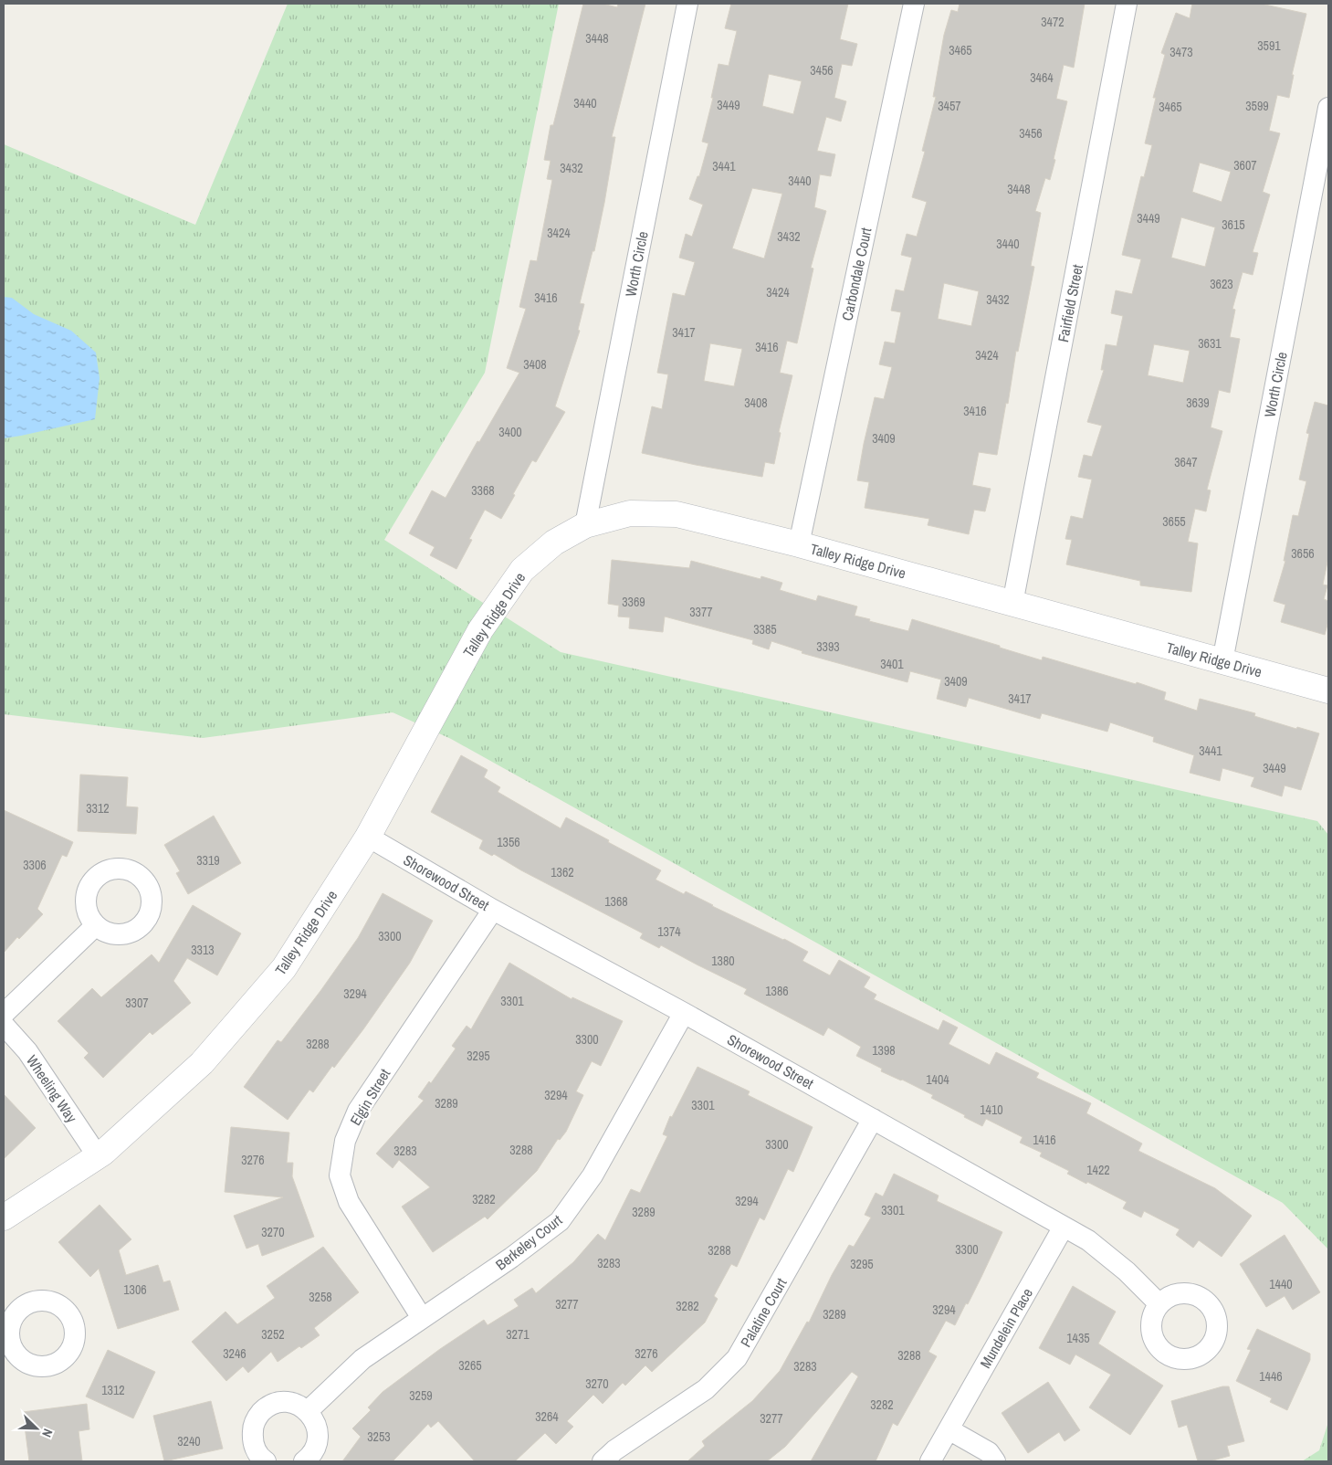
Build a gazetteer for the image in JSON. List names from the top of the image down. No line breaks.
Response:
{"streets":{"street":["Worth Circle","Carbondale Court","Fairfield Street","Talley Ridge Drive","Shorewood Street","Wheeling Way","Elgin Street","Berkeley Court","Palatine Court","Mundelein Place"]},"crossings":[["Worth Circle","Talley Ridge Drive"],["Carbondale Court","Talley Ridge Drive"],["Fairfield Street","Talley Ridge Drive"],["Talley Ridge Drive","Shorewood Street"],["Talley Ridge Drive","Wheeling Way"],["Shorewood Street","Elgin Street"],["Shorewood Street","Berkeley Court"],["Shorewood Street","Palatine Court"],["Shorewood Street","Mundelein Place"],["Elgin Street","Berkeley Court"]],"house_numbers":["3472","3448","3591","3465","3473","3456","3464","3440","3449","3457","3599","3465","3456","3607","3441","3432","3440","3448","3449","3615","3424","3432","3440","3623","3424","3416","3432","3417","3631","3416","3424","3408","3408","3639","3416","3400","3409","3647","3368","3655","3656","3369","3377","3385","3393","3401","3409","3417","3441","3449","3312","1356","3319","3306","1362","1368","1374","3300","3313","1380","1386","3294","3301","3307","3300","3288","1398","3295","1404","3294","3289","3301","1410","1416","3300","3288","3283","3276","1422","3282","3294","3301","3289","3270","3300","3288","3283","3295","1440","1306","3258","3277","3282","3294","3289","3252","3271","1435","3246","3276","3288","3265","3283","1446","3270","1312","3259","3282","3264","3277","3253","3240"],"north":"bottom right"}
